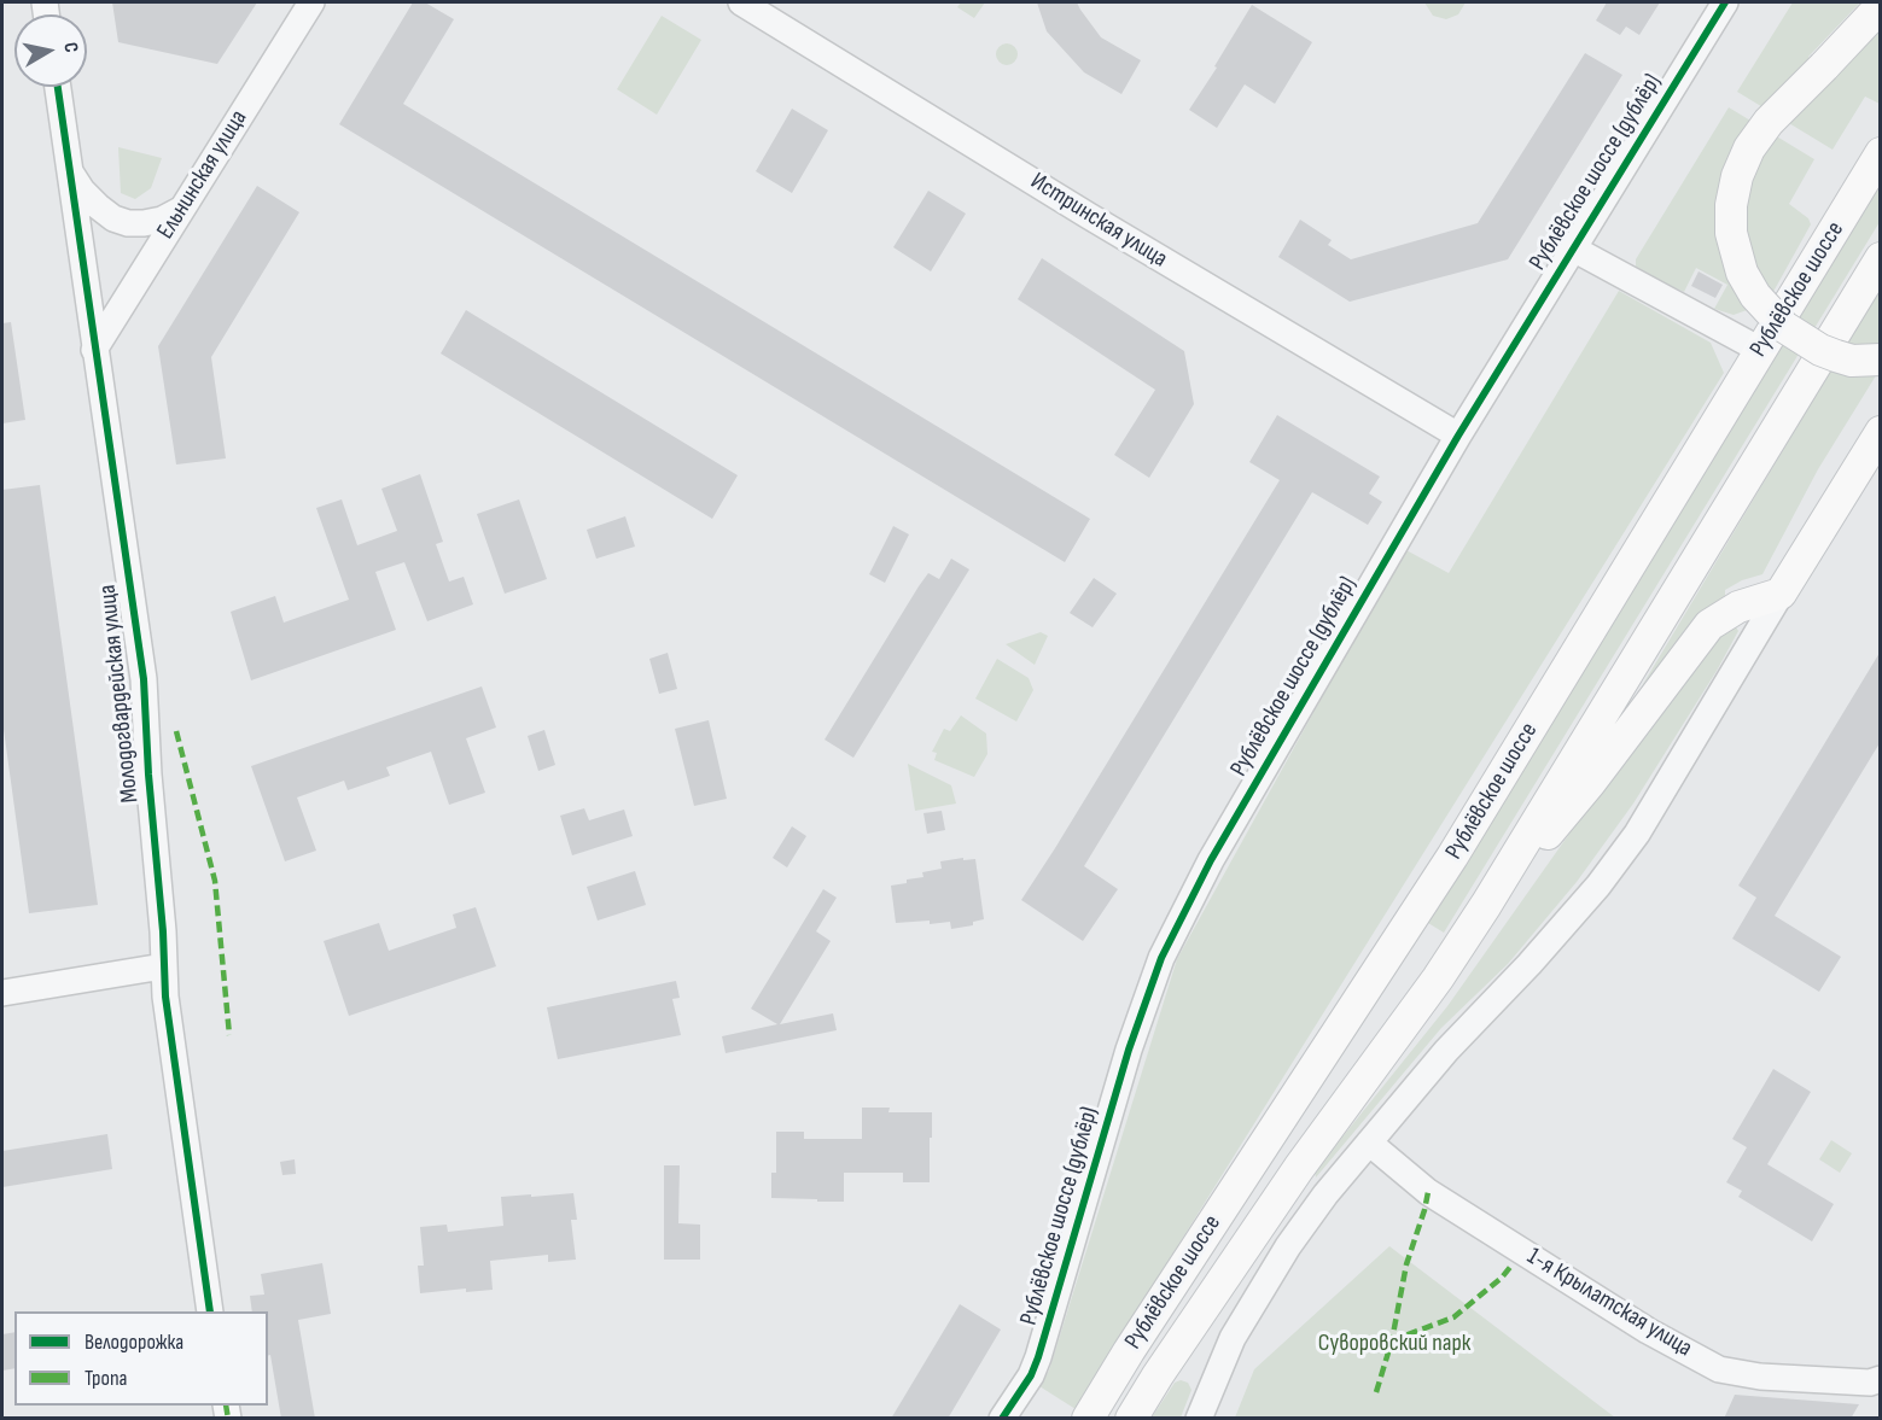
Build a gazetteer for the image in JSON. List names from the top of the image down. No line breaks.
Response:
{"streets":{"main road":["Рублёвское шоссе"],"street":["Рублёвское шоссе (дублёр)","Ельнинская улица","Истринская улица","Молодогвардейская улица","1-я Крылатская улица"]},"crossings":[["Рублёвское шоссе (дублёр)","Истринская улица"],["Ельнинская улица","Молодогвардейская улица"]],"parks":["Суворовский парк"],"legend":["Велодорожка","Тропа"],"north":"right"}
